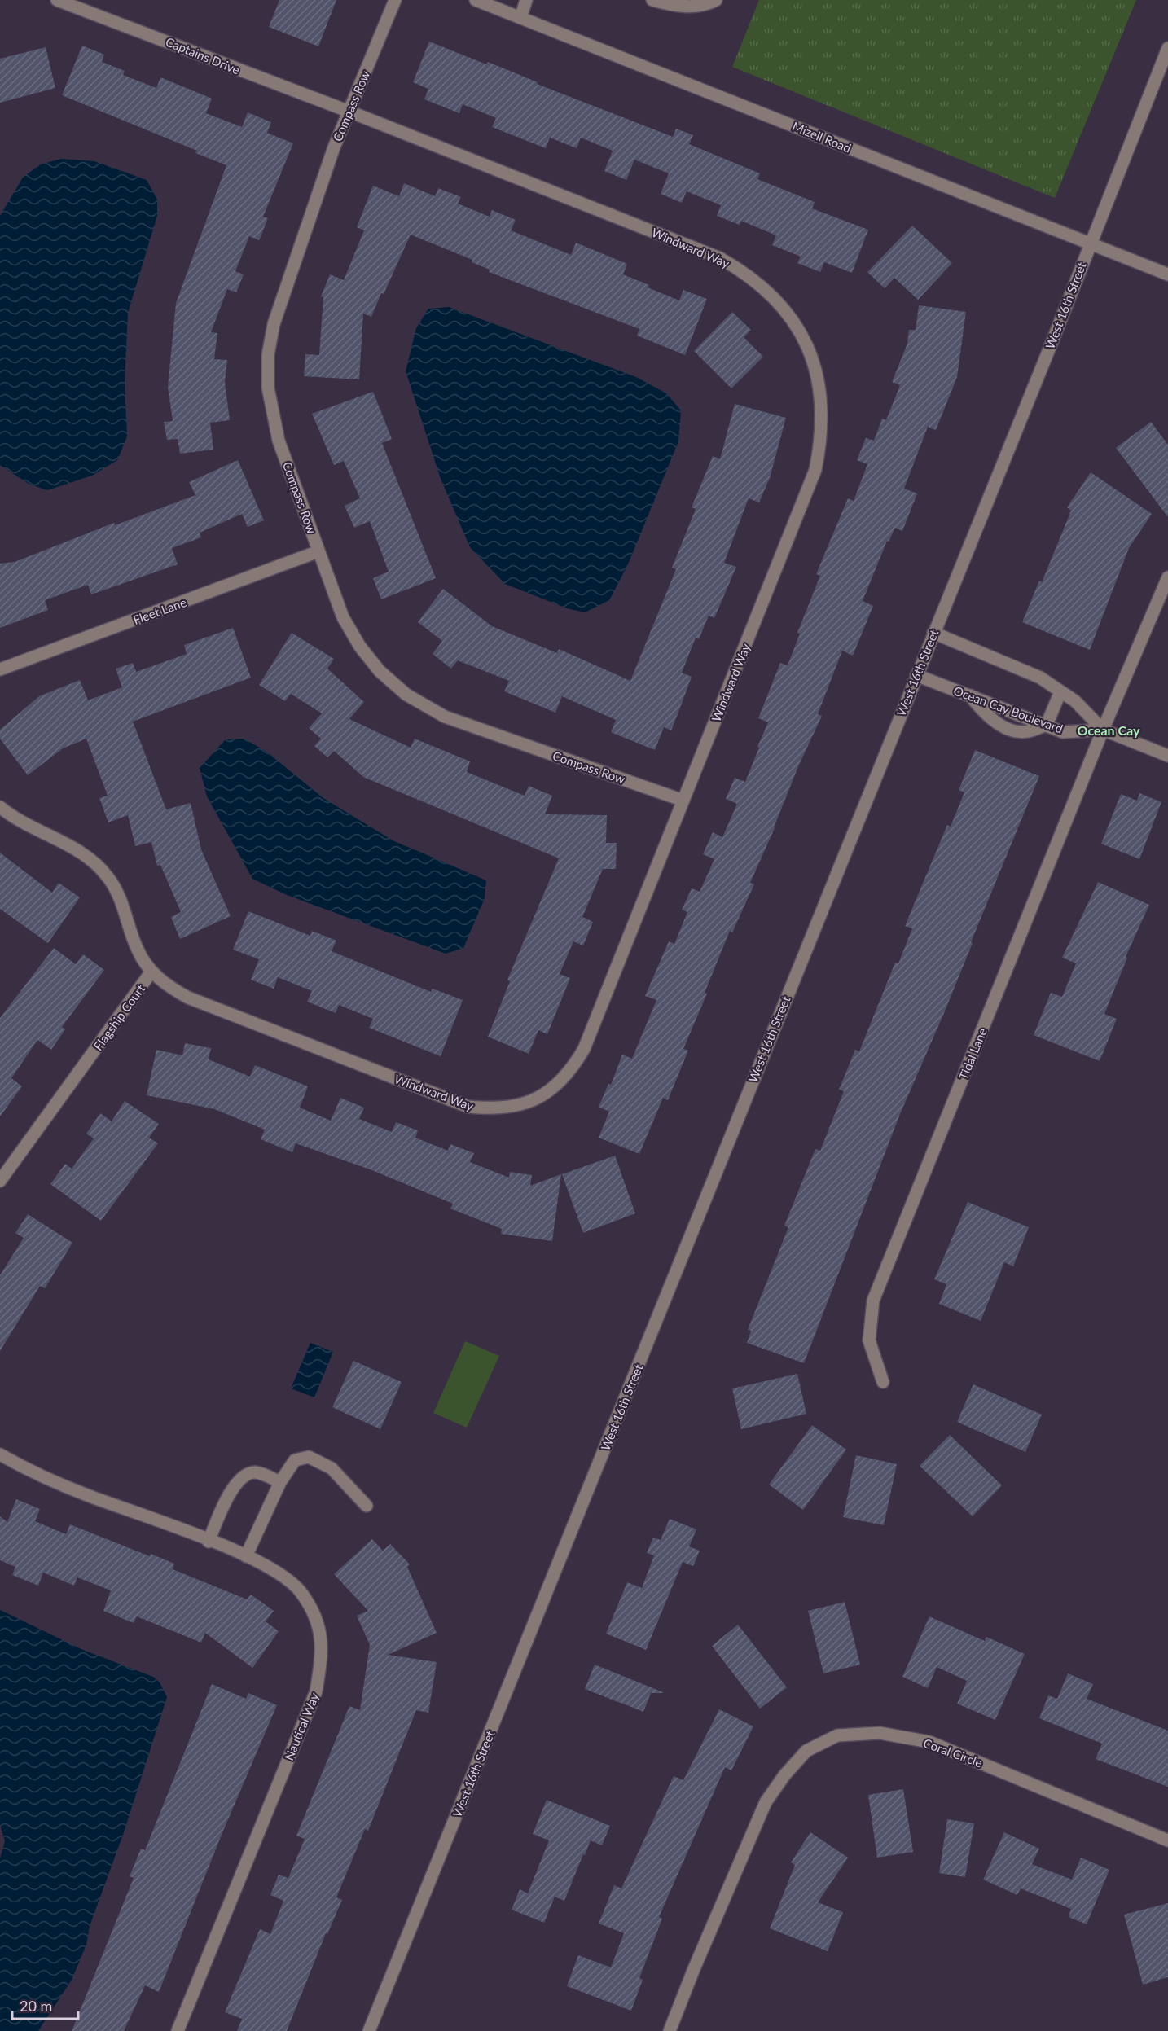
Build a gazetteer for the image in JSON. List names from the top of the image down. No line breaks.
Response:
{"streets":{"street":["Captains Drive","Compass Row","Mizell Road","Windward Way","West 16th Street","Fleet Lane","Ocean Cay Boulevard","Flagship Court","Tidal Lane","Nautical Way","Coral Circle"]},"crossings":[["Captains Drive","Compass Row"],["Captains Drive","Windward Way"],["Compass Row","Windward Way"],["Compass Row","Fleet Lane"],["Mizell Road","West 16th Street"],["Windward Way","Flagship Court"],["West 16th Street","Ocean Cay Boulevard"],["Ocean Cay Boulevard","Tidal Lane"]],"districts":["Ocean Cay"],"scale_bar":"20 m"}
